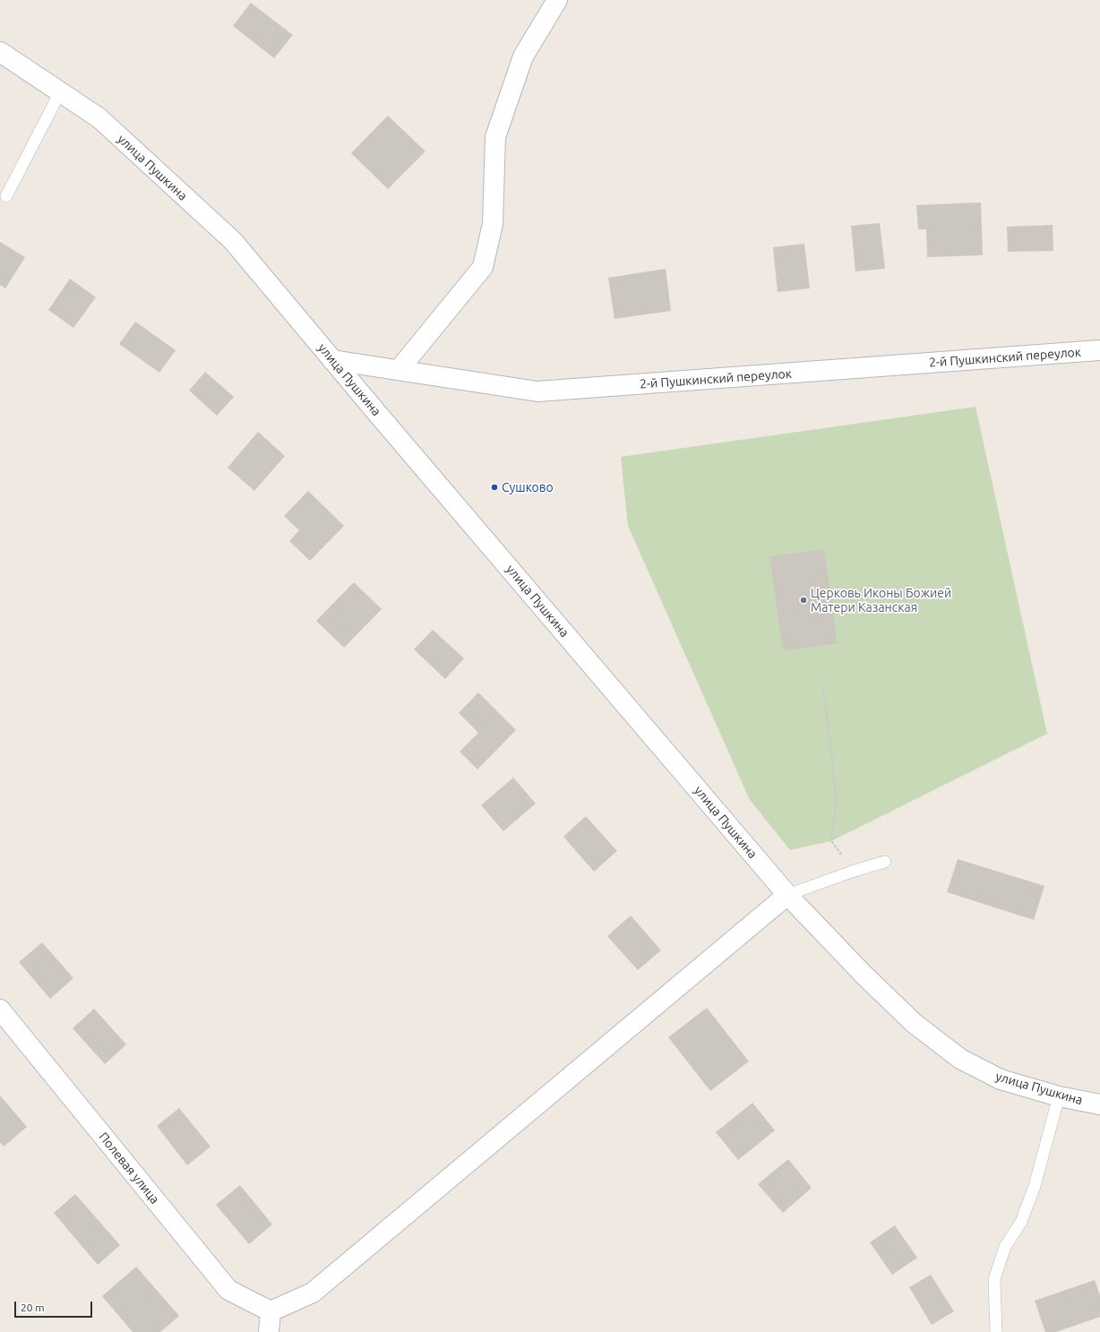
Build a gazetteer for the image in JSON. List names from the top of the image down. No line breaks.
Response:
{"streets":{"street":["улица Пушкина","2-й Пушкинский переулок","Полевая улица"]},"crossings":[["улица Пушкина","2-й Пушкинский переулок"]],"places":["Сушково","Церковь Иконы Божией Матери Казанская"],"scale_bar":"20 m"}
